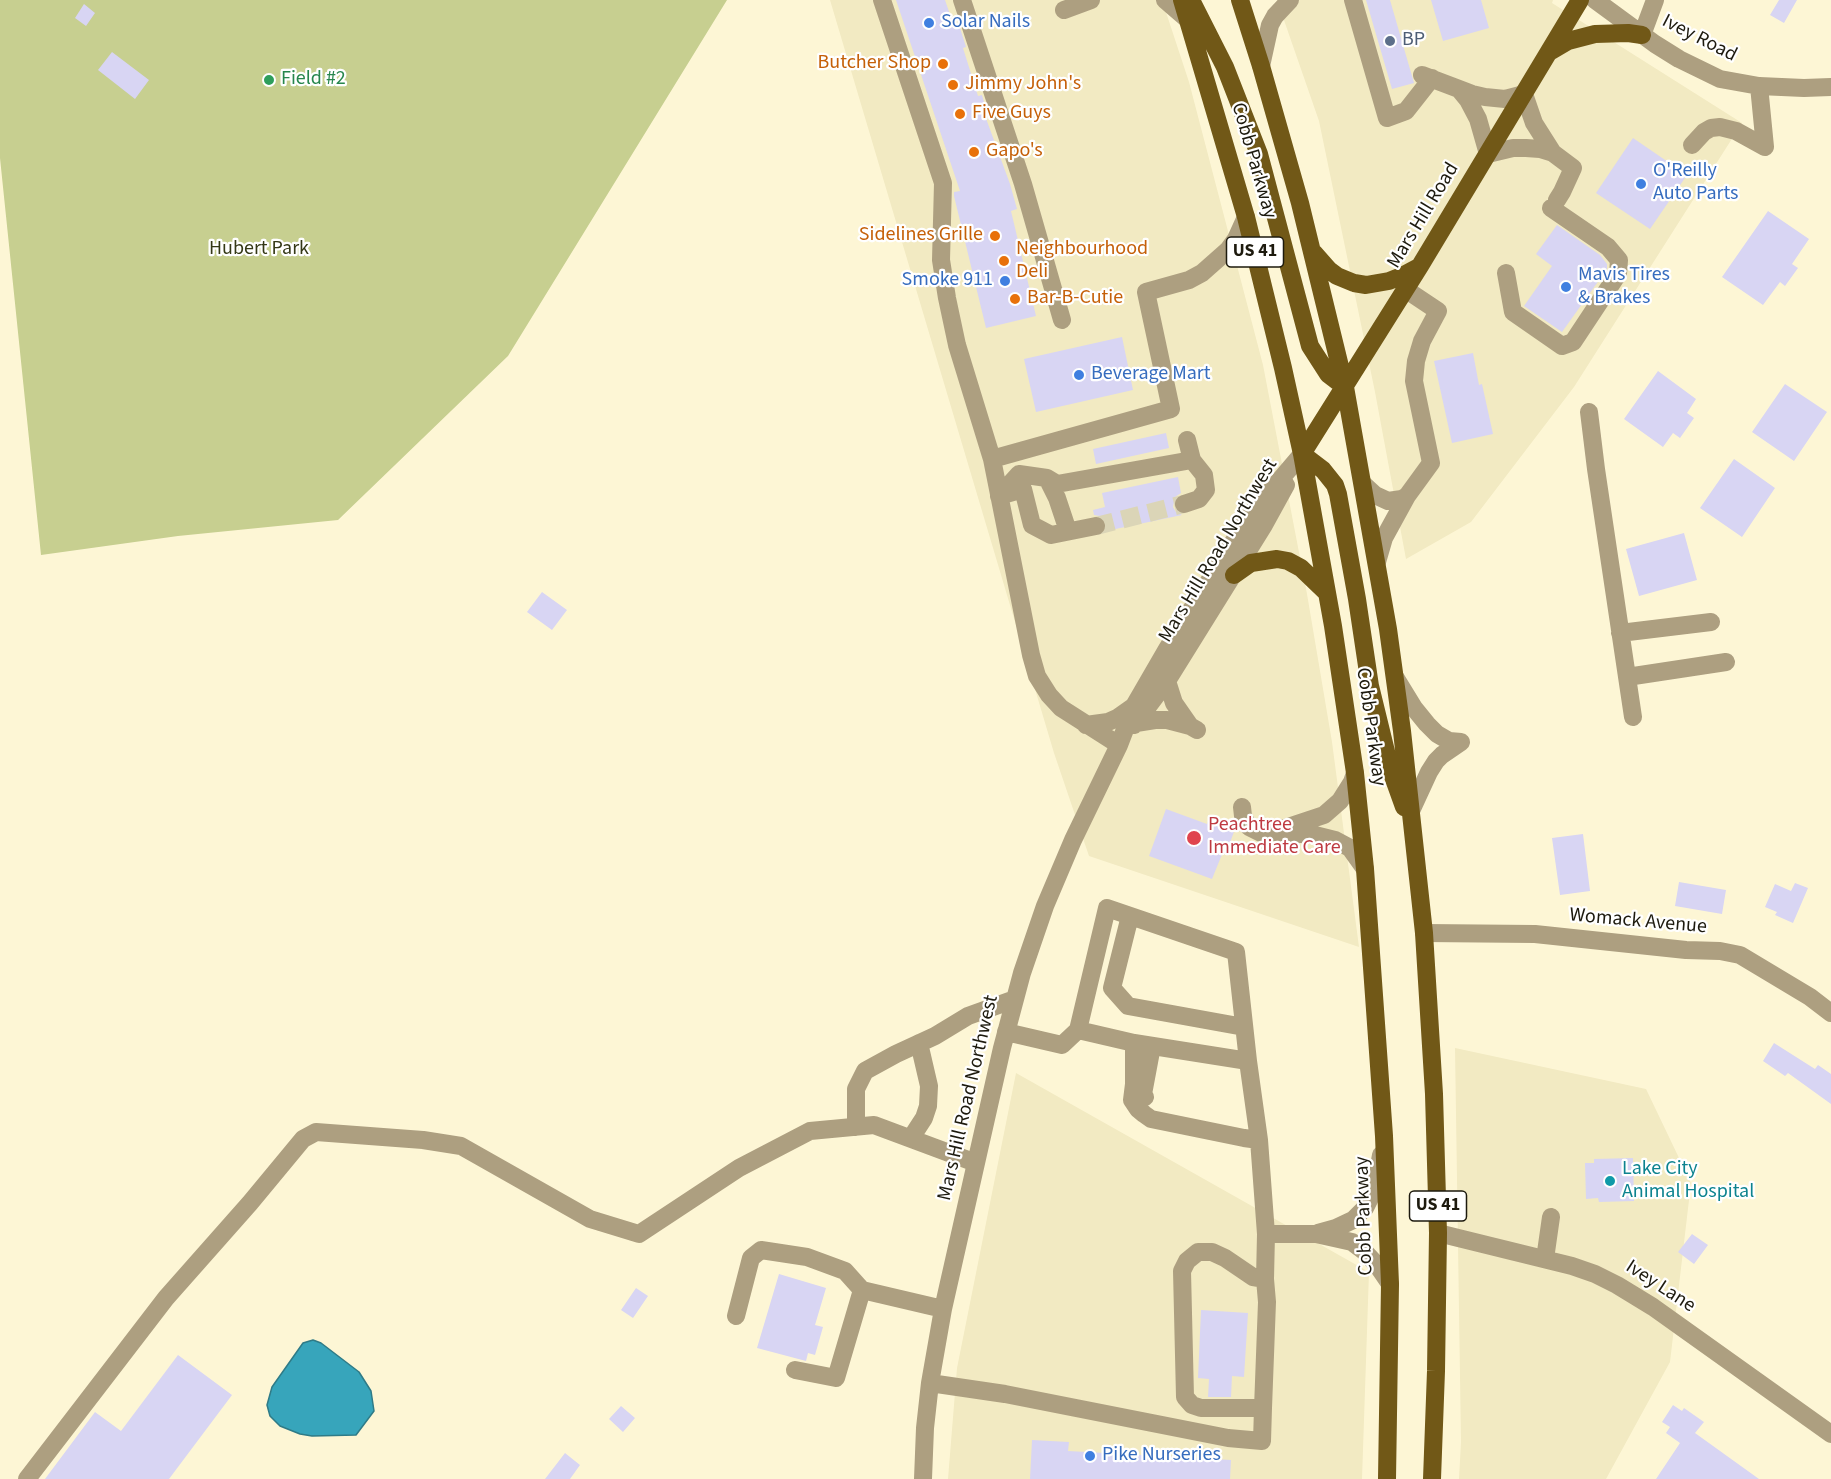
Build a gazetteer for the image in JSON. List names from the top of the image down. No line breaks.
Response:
{"streets":{"main road":["Cobb Parkway","Mars Hill Road","US 41"],"street":["Ivey Road","Mars Hill Road Northwest","Womack Avenue","Ivey Lane"]},"crossings":[["Cobb Parkway","Mars Hill Road"],["Cobb Parkway","Mars Hill Road Northwest"],["Cobb Parkway","Womack Avenue"],["Cobb Parkway","Ivey Lane"],["Mars Hill Road","Mars Hill Road Northwest"]],"parks":["Hubert Park"],"places":["Solar Nails","BP","Butcher Shop","Field #2","Jimmy John's","Five Guys","Gapo's","O'Reilly Auto Parts","Sidelines Grille","Neighbourhood Deli","Smoke 911","Mavis Tires & Brakes","Bar-B-Cutie","Beverage Mart","Peachtree Immediate Care","Lake City Animal Hospital","Pike Nurseries"]}
